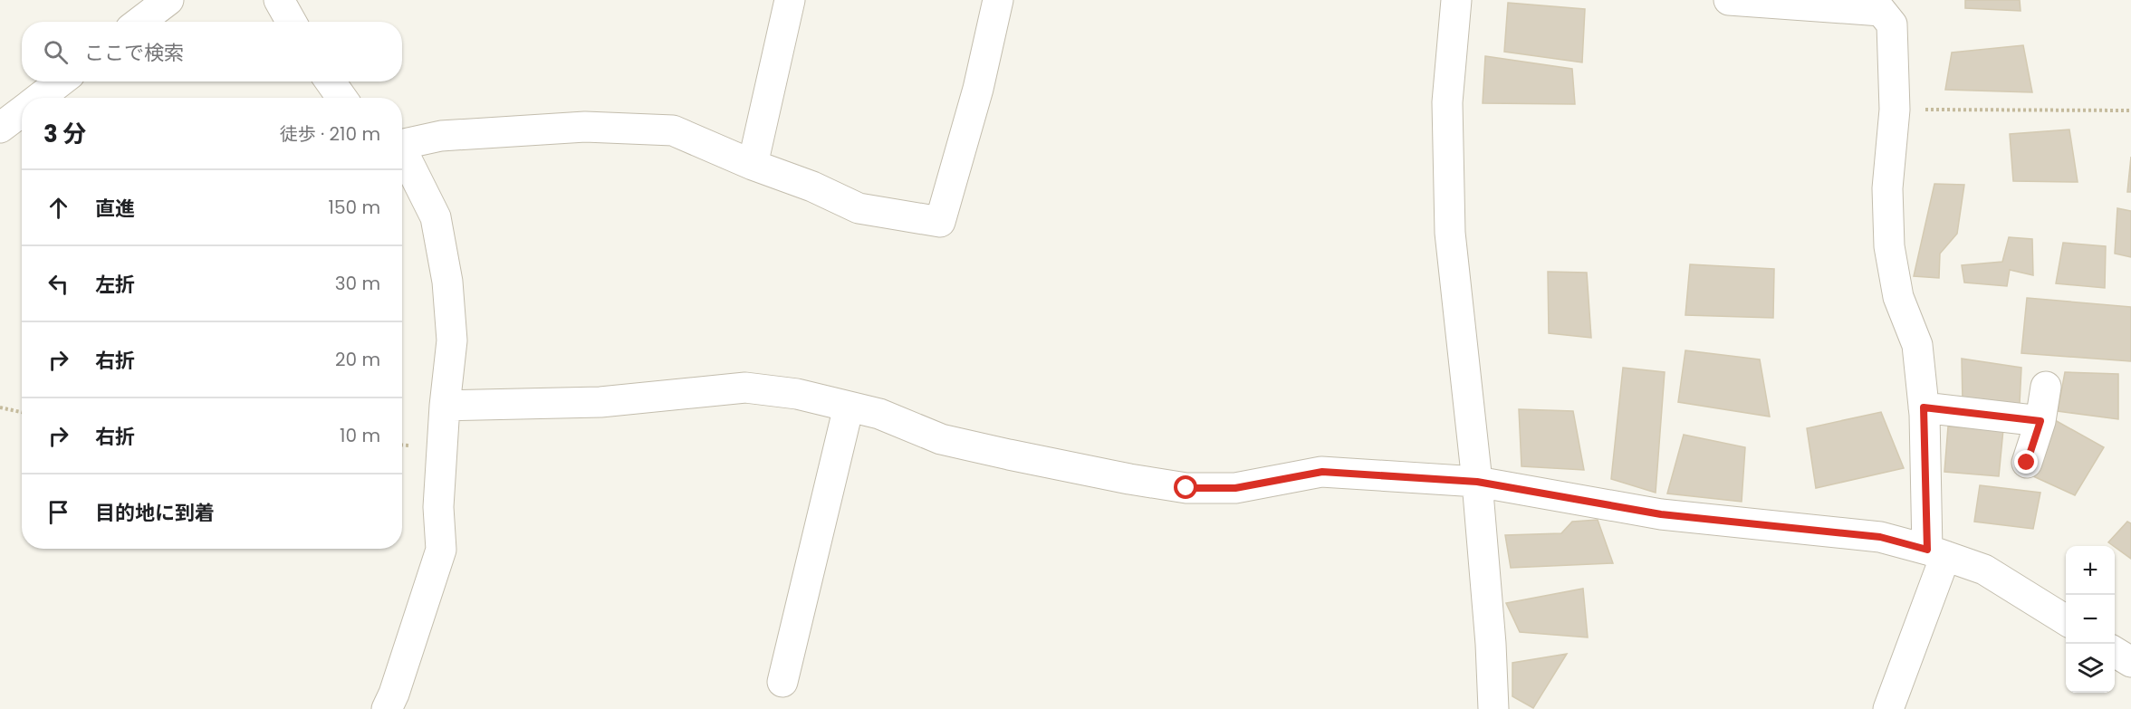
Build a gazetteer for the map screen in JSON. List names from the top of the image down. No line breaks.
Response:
{"page":{"search":"ここで検索","heading":["3 分","徒歩 · 210 m"],"list":[["直進","150 m"],["左折","30 m"],["右折","20 m"],["右折","10 m"],"目的地に到着"],"map_buttons":["+","−"]}}
